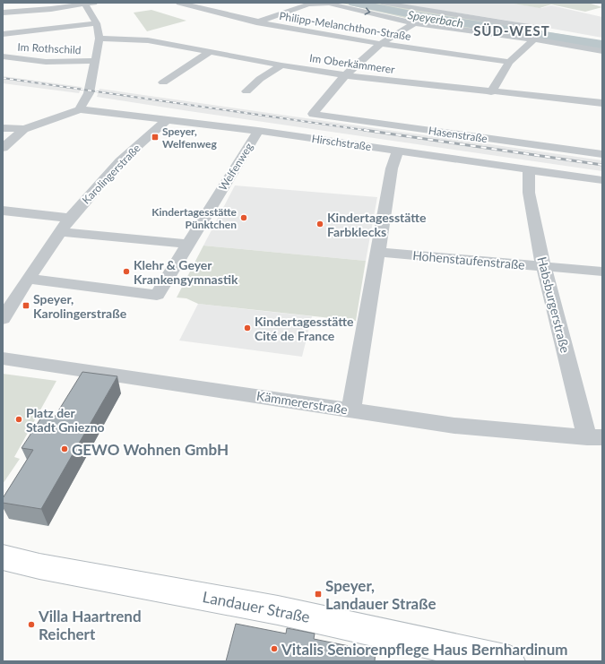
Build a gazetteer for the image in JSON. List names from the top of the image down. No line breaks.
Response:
{"streets":{"main road":["Landauer Straße"],"street":["Philipp-Melanchthon-Straße","Im Rothschild","Im Oberkämmerer","Hasenstraße","Hirschstraße","Welfenweg","Karolingerstraße","Hohenstaufenstraße","Habsburgerstraße","Kämmererstraße"]},"crossings":[["Im Oberkämmerer","Hasenstraße"],["Hirschstraße","Welfenweg"],["Hirschstraße","Karolingerstraße"],["Hirschstraße","Habsburgerstraße"],["Welfenweg","Karolingerstraße"],["Hohenstaufenstraße","Habsburgerstraße"],["Habsburgerstraße","Kämmererstraße"]],"districts":["SÜD-WEST"],"water":["Speyerbach"],"places":{"transit":["Speyer, Welfenweg","Speyer, Karolingerstraße","Speyer, Landauer Straße"],"other":["Kindertagesstätte Pünktchen","Kindertagesstätte Farbklecks","Klehr & Geyer Krankengymnastik","Kindertagesstätte Cité de France","Platz der Stadt Gniezno","GEWO Wohnen GmbH","Villa Haartrend Reichert","Vitalis Seniorenpflege Haus Bernhardinum"]}}
